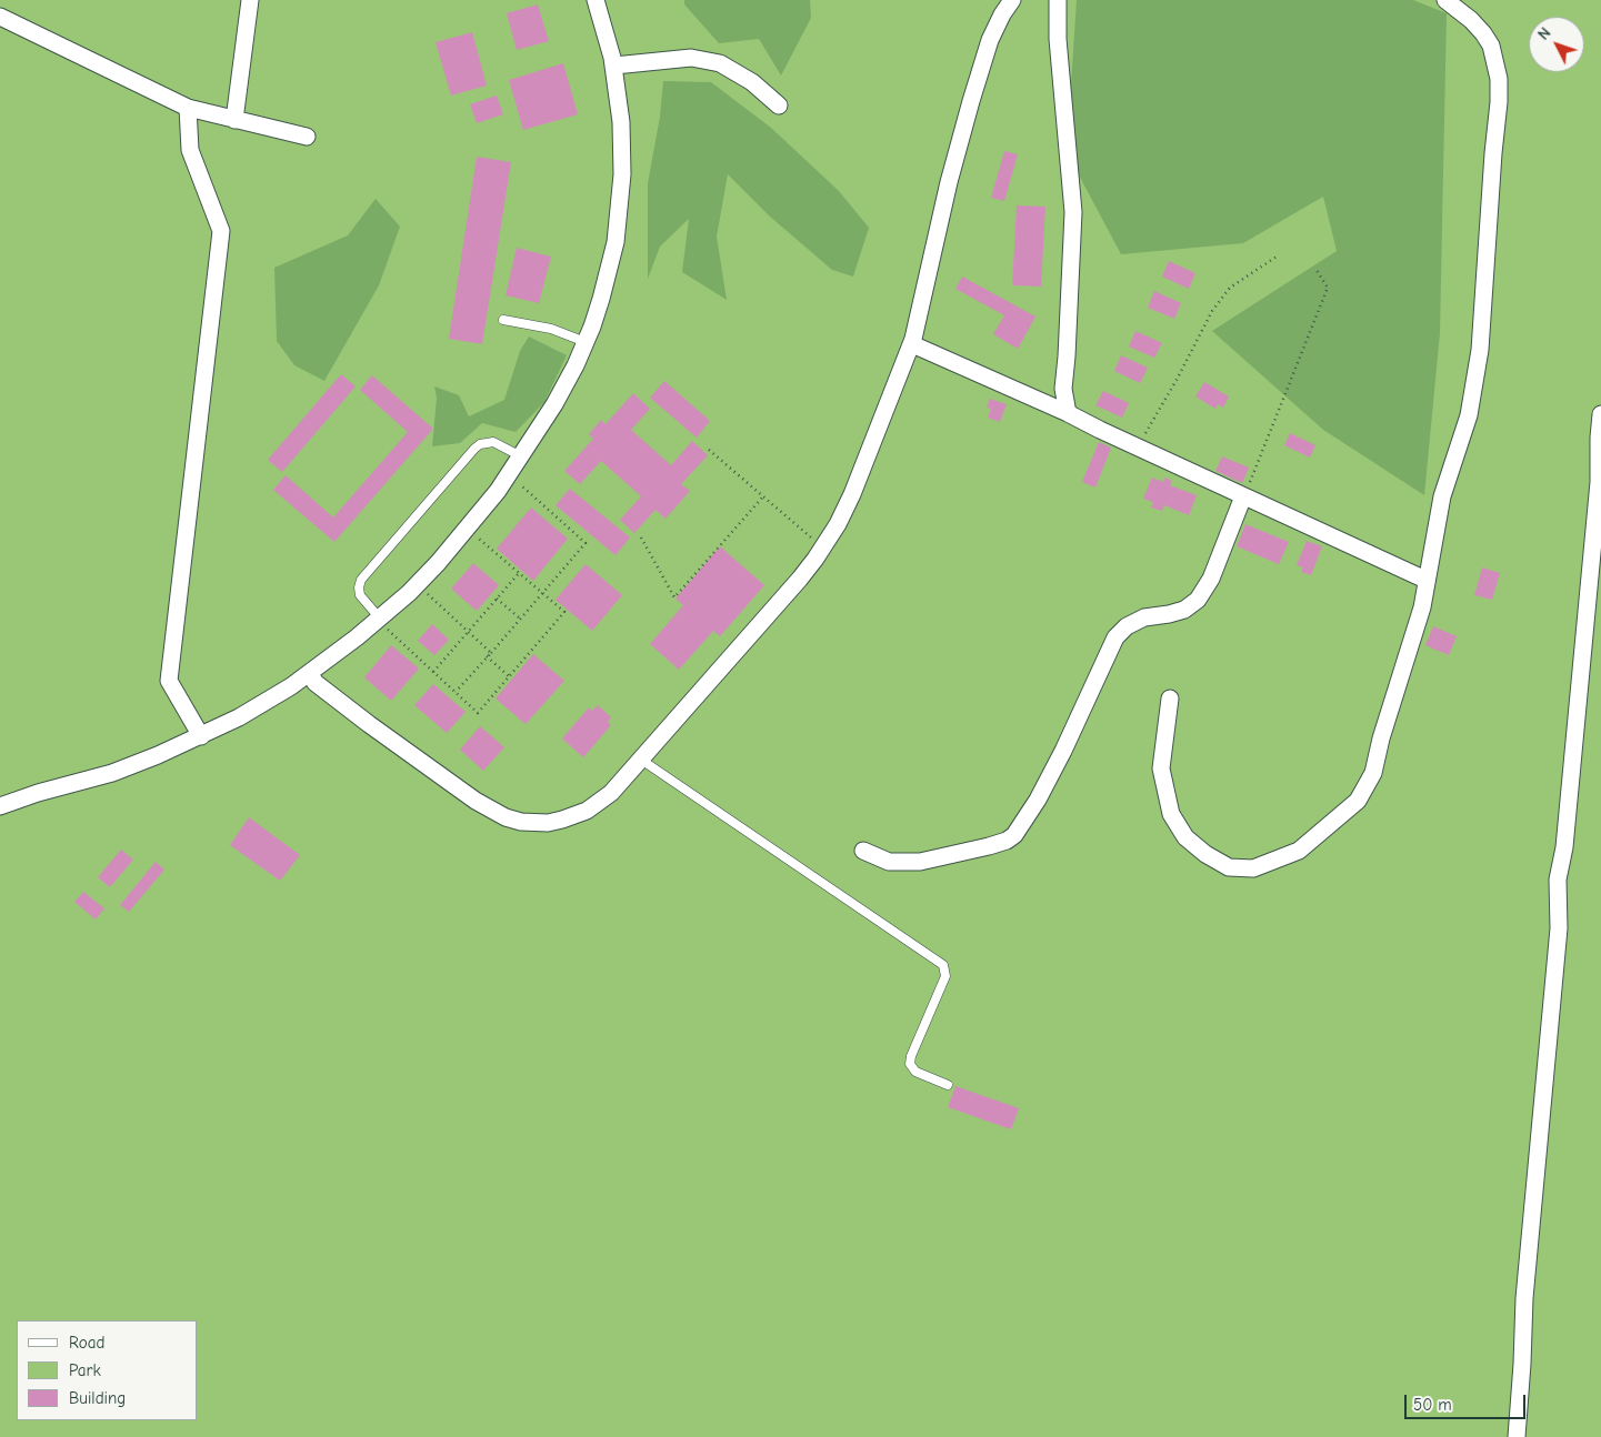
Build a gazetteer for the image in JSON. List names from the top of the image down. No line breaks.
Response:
{"legend":["Road","Park","Building"],"scale_bar":"50 m","north":"top left"}
